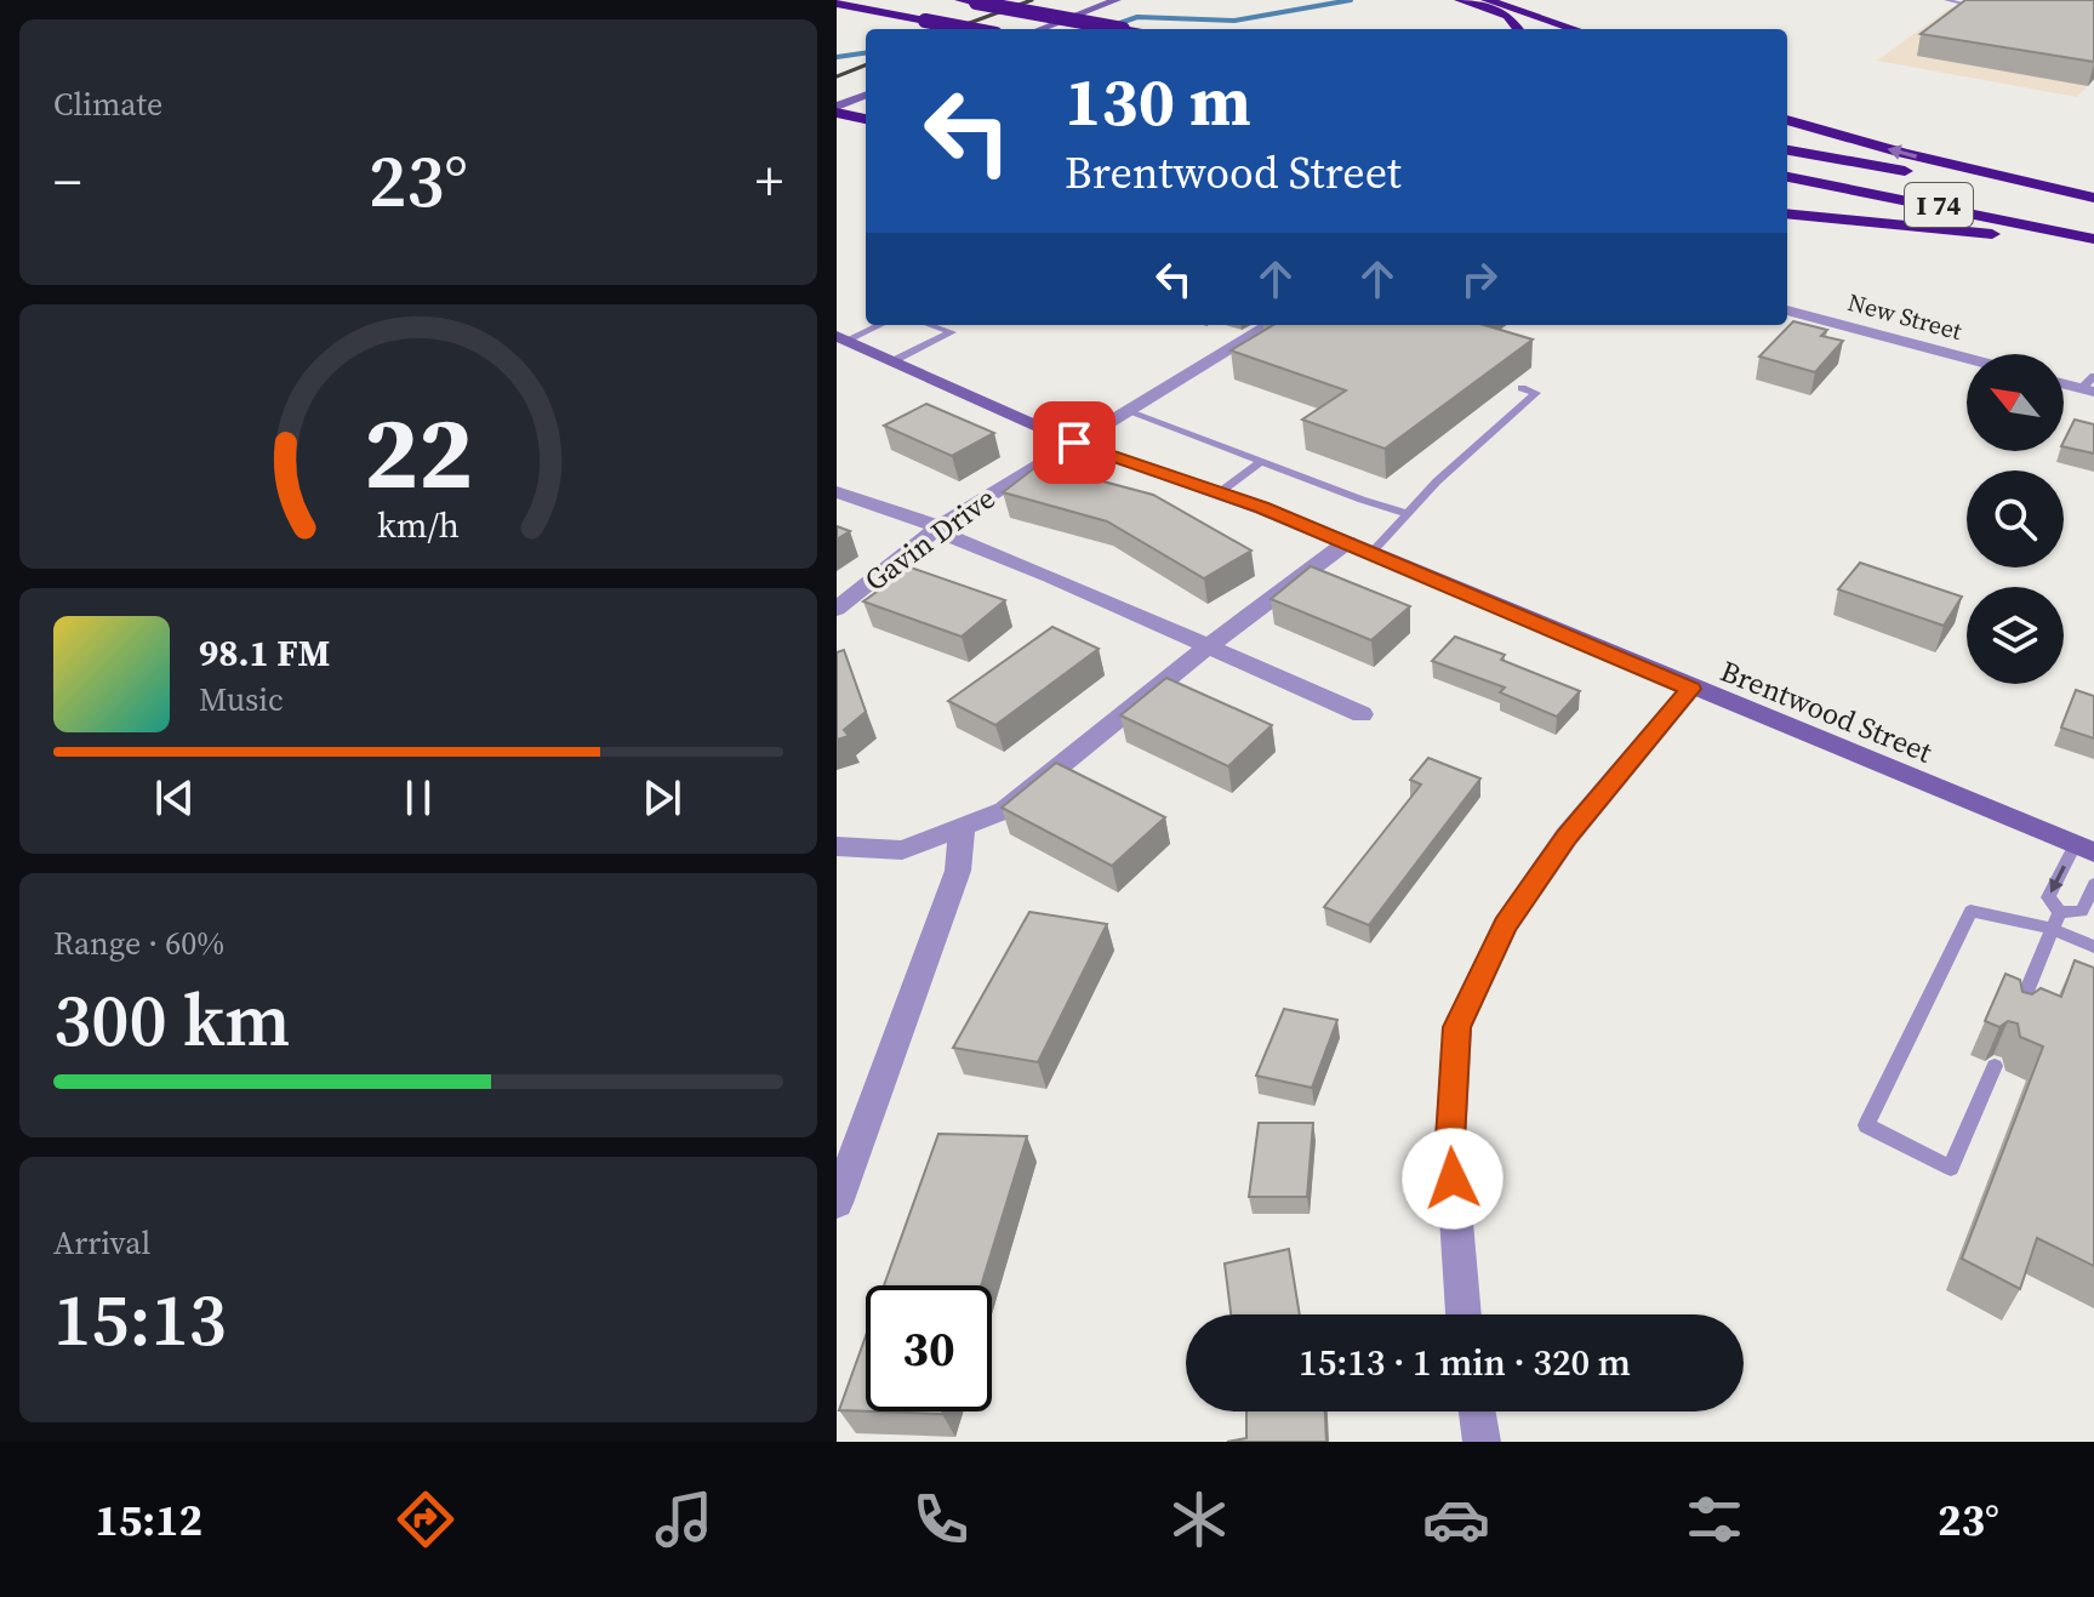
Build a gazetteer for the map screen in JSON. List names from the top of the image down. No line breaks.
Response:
{"streets":{"highway":["I 74"],"main road":["Brentwood Street"],"street":["New Street","Gavin Drive"]},"crossings":[["Gavin Drive","Brentwood Street"]],"north":"top left","page":{"tile":["Climate",["Range · 60%","300 km"],["Arrival","15:13"]],"turn":["130 m","Brentwood Street"],"heat":["−","23°","+"],"song":["98.1 FM","Music"],"limit":"30","trip":"15:13 · 1 min · 320 m","tabs":["15:12","23°"],"gauge":["22","km/h"]}}
